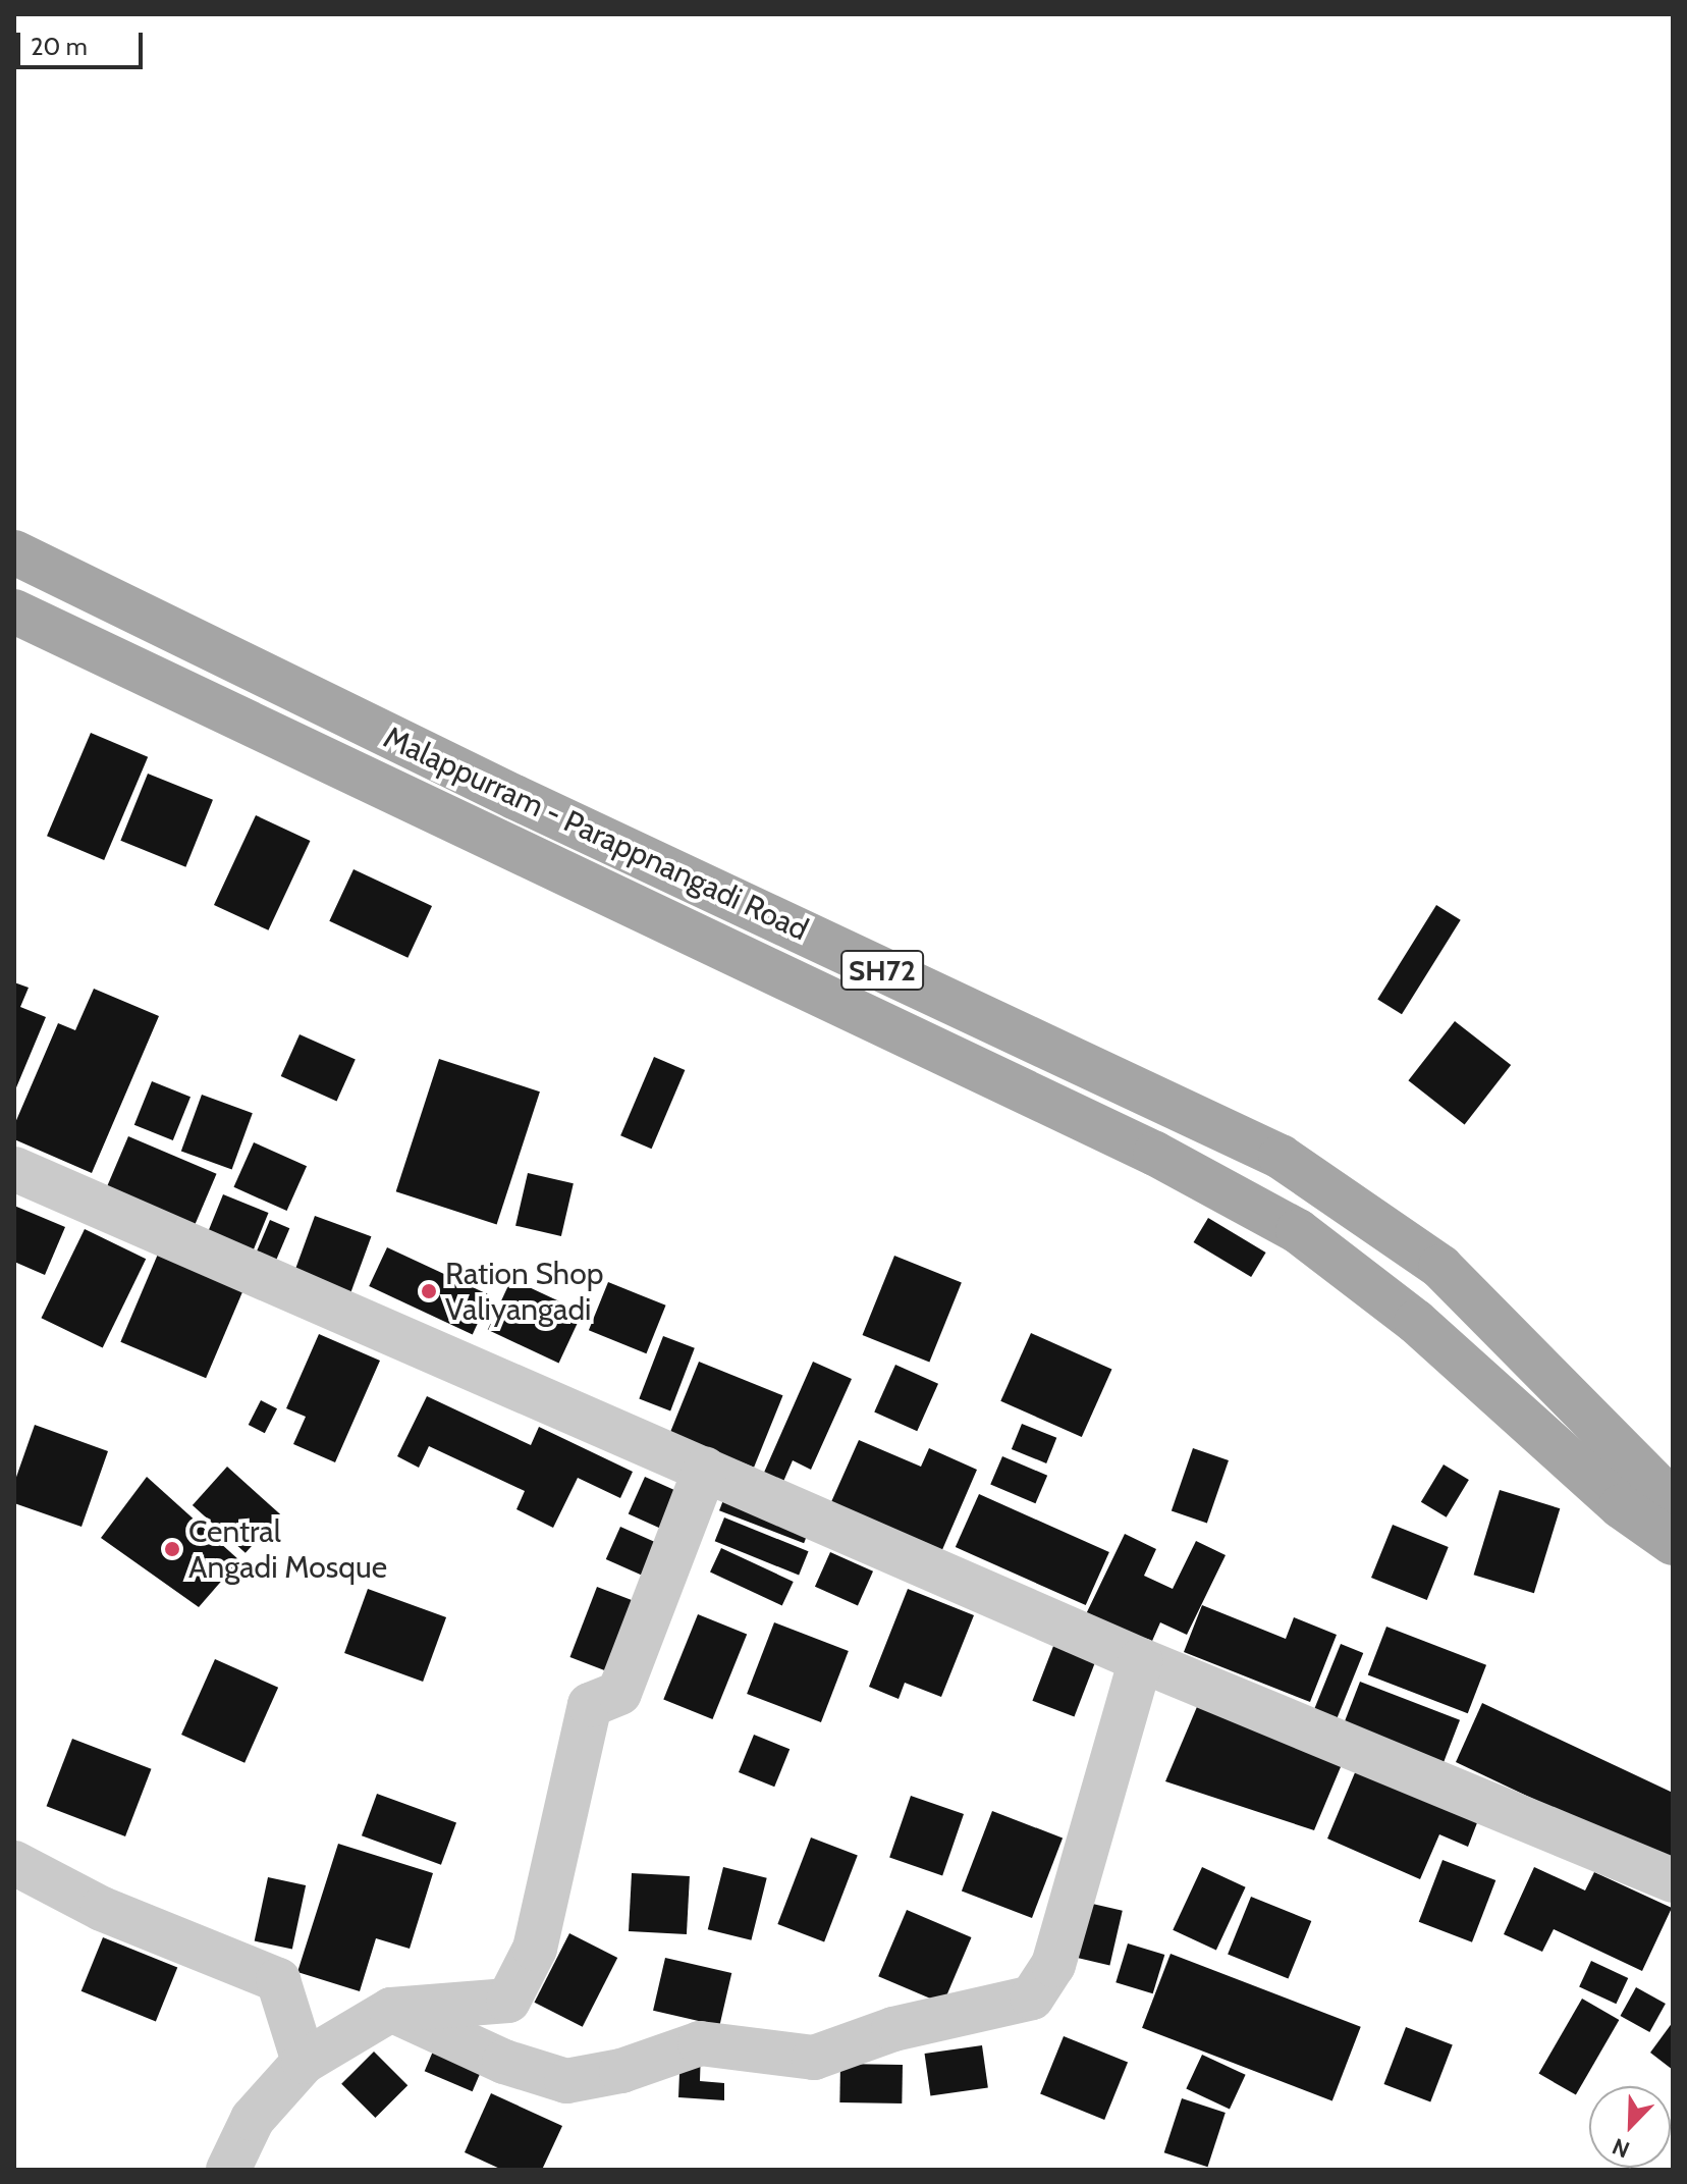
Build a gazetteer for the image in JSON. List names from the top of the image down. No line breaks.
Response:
{"streets":{"main road":["Malappurram - Parappnangadi Road","SH72"]},"places":["Ration Shop Valiyangadi","Central Angadi Mosque"],"scale_bar":"20 m","north":"bottom left"}
